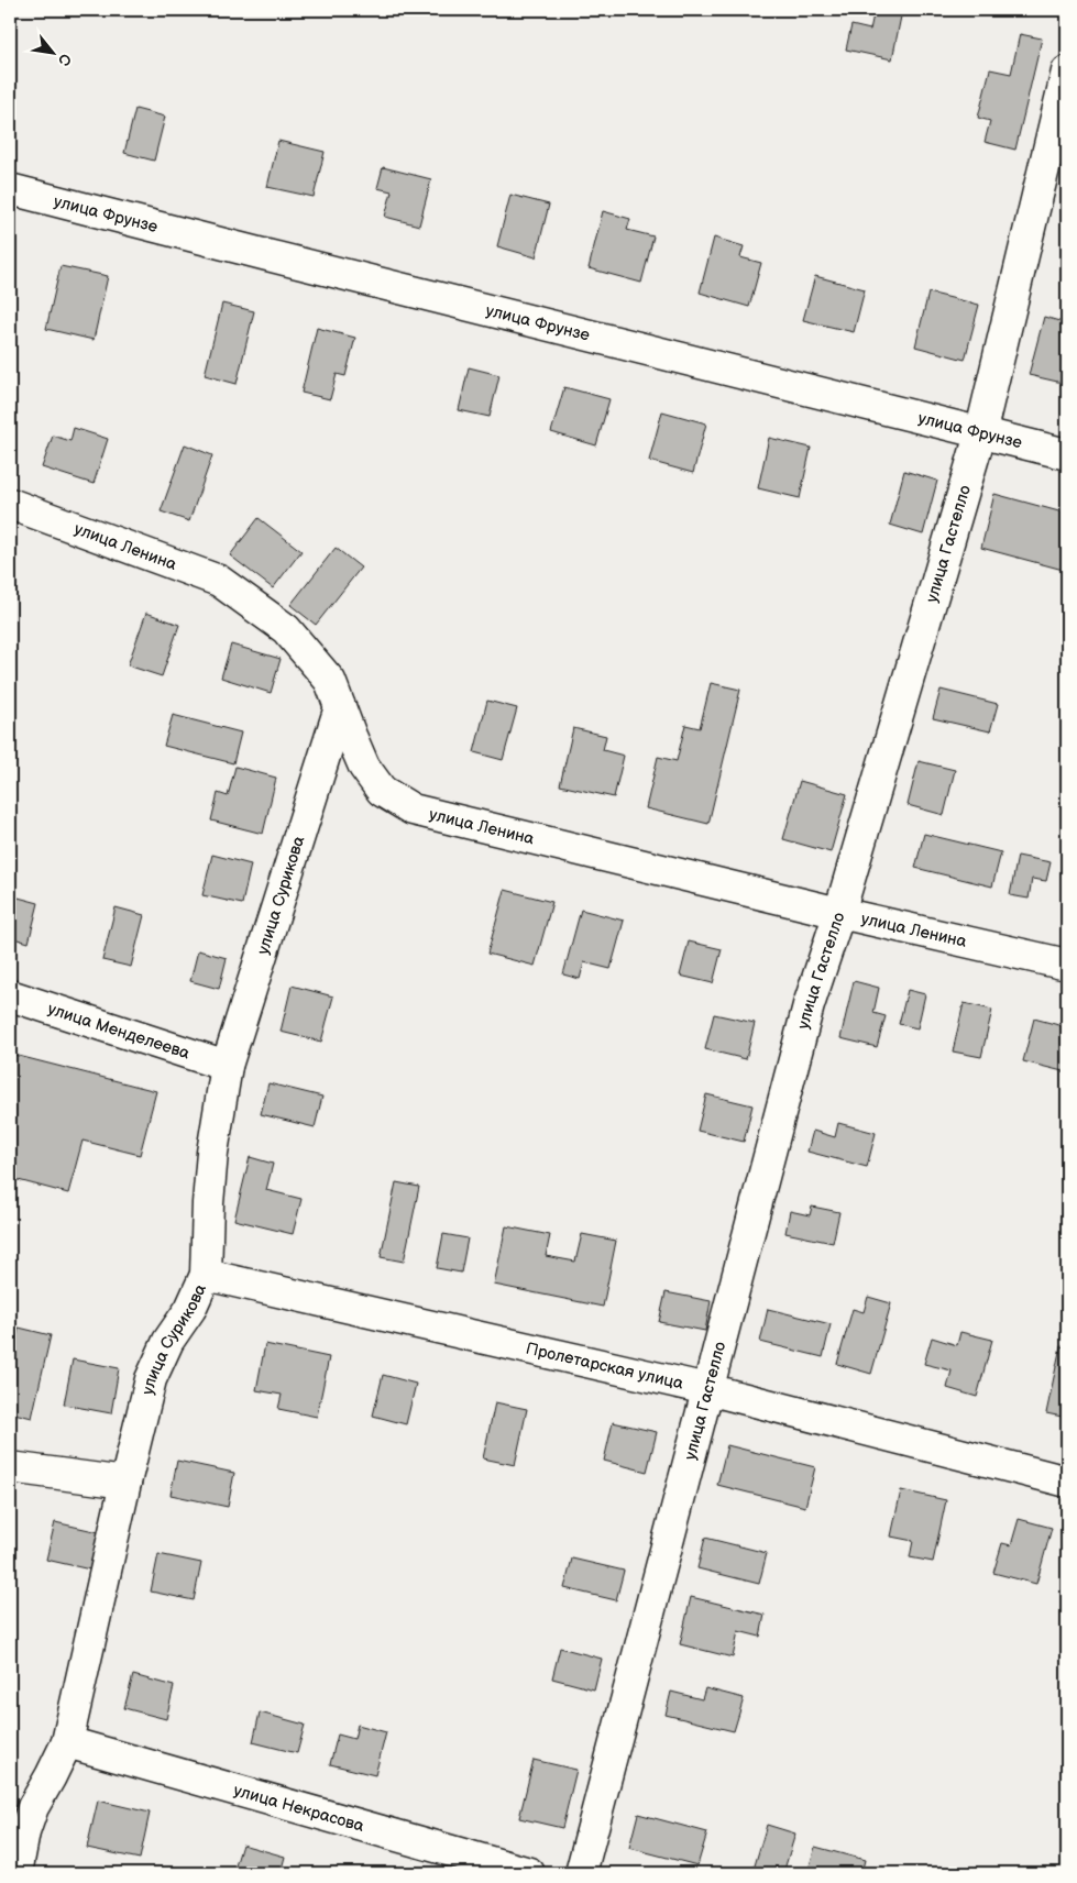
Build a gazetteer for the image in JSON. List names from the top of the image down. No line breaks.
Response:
{"streets":{"street":["улица Фрунзе","улица Гастелло","улица Ленина","улица Сурикова","улица Менделеева","Пролетарская улица","улица Некрасова"]},"crossings":[["улица Фрунзе","улица Гастелло"],["улица Гастелло","улица Ленина"],["улица Гастелло","Пролетарская улица"],["улица Ленина","улица Сурикова"],["улица Сурикова","улица Менделеева"],["улица Сурикова","Пролетарская улица"],["улица Сурикова","улица Некрасова"]],"north":"bottom right"}
